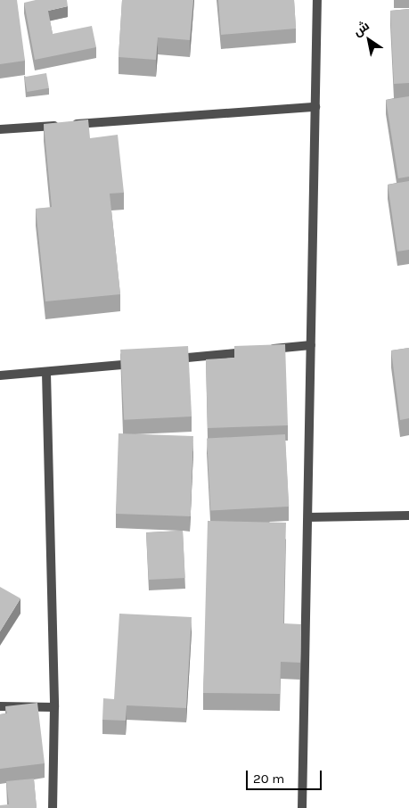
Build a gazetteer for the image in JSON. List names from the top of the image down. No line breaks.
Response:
{"scale_bar":"20 m","north":"top left"}
